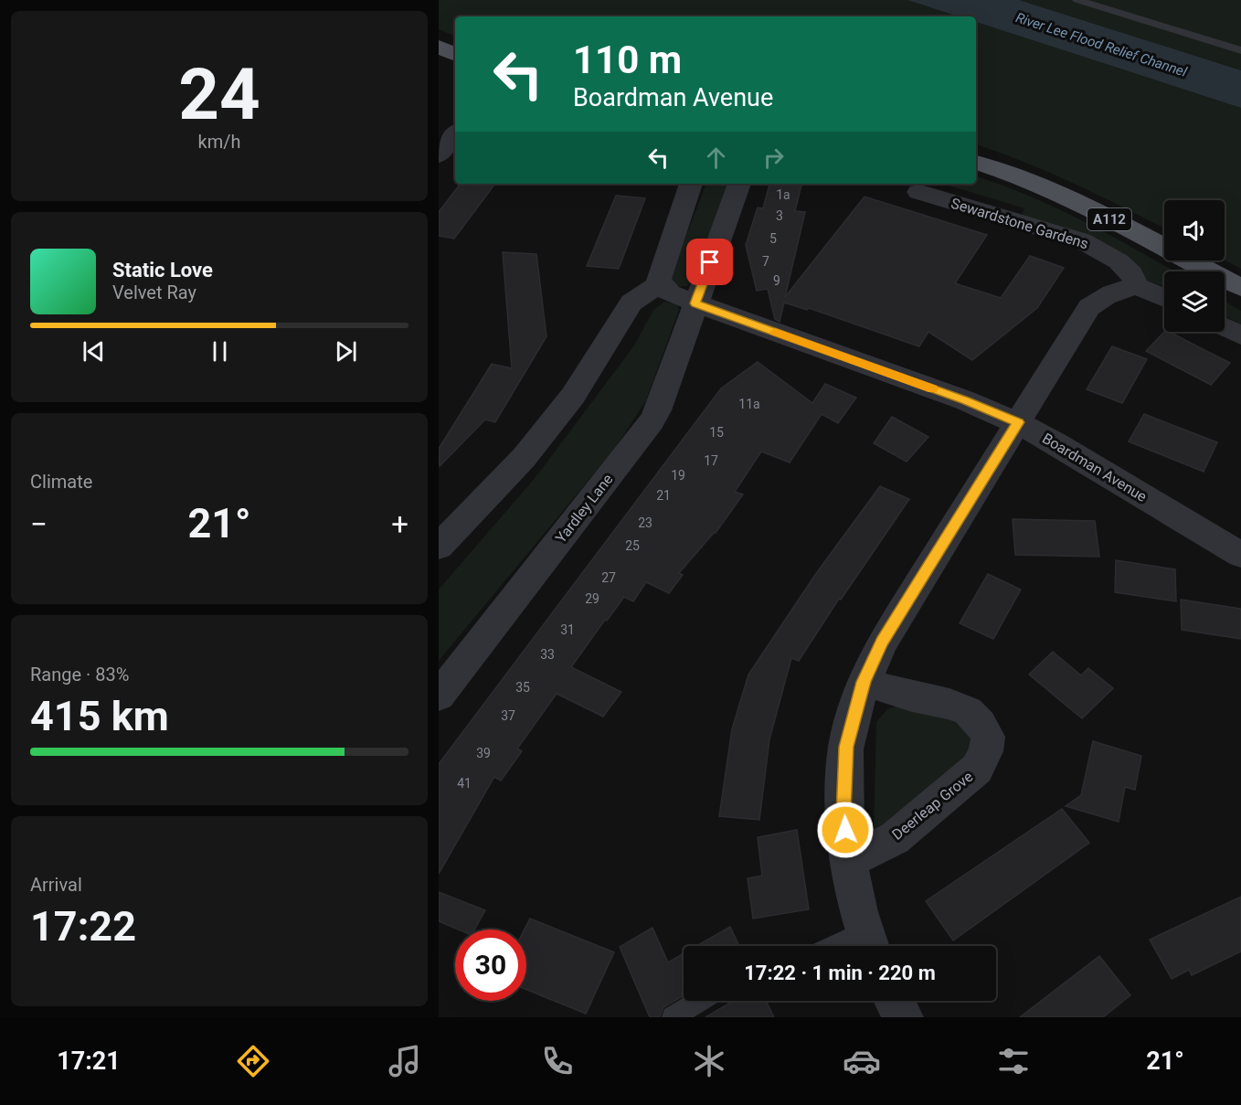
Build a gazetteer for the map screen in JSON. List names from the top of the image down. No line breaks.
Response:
{"streets":{"main road":["A112"],"street":["Sewardstone Gardens","Boardman Avenue","Yardley Lane","Deerleap Grove"]},"crossings":[["Boardman Avenue","Yardley Lane"]],"water":["River Lee Flood Relief Channel"],"house_numbers":["1a","3","5","7","9","11a","15","17","19","21","23","25","27","29","31","33","35","37","39","41"],"page":{"tile":[["24","km/h"],"Climate",["Range · 83%","415 km"],["Arrival","17:22"]],"turn":["110 m","Boardman Avenue"],"song":["Static Love","Velvet Ray"],"heat":["−","21°","+"],"limit":"30","trip":"17:22 · 1 min · 220 m","tabs":["17:21","21°"]}}
